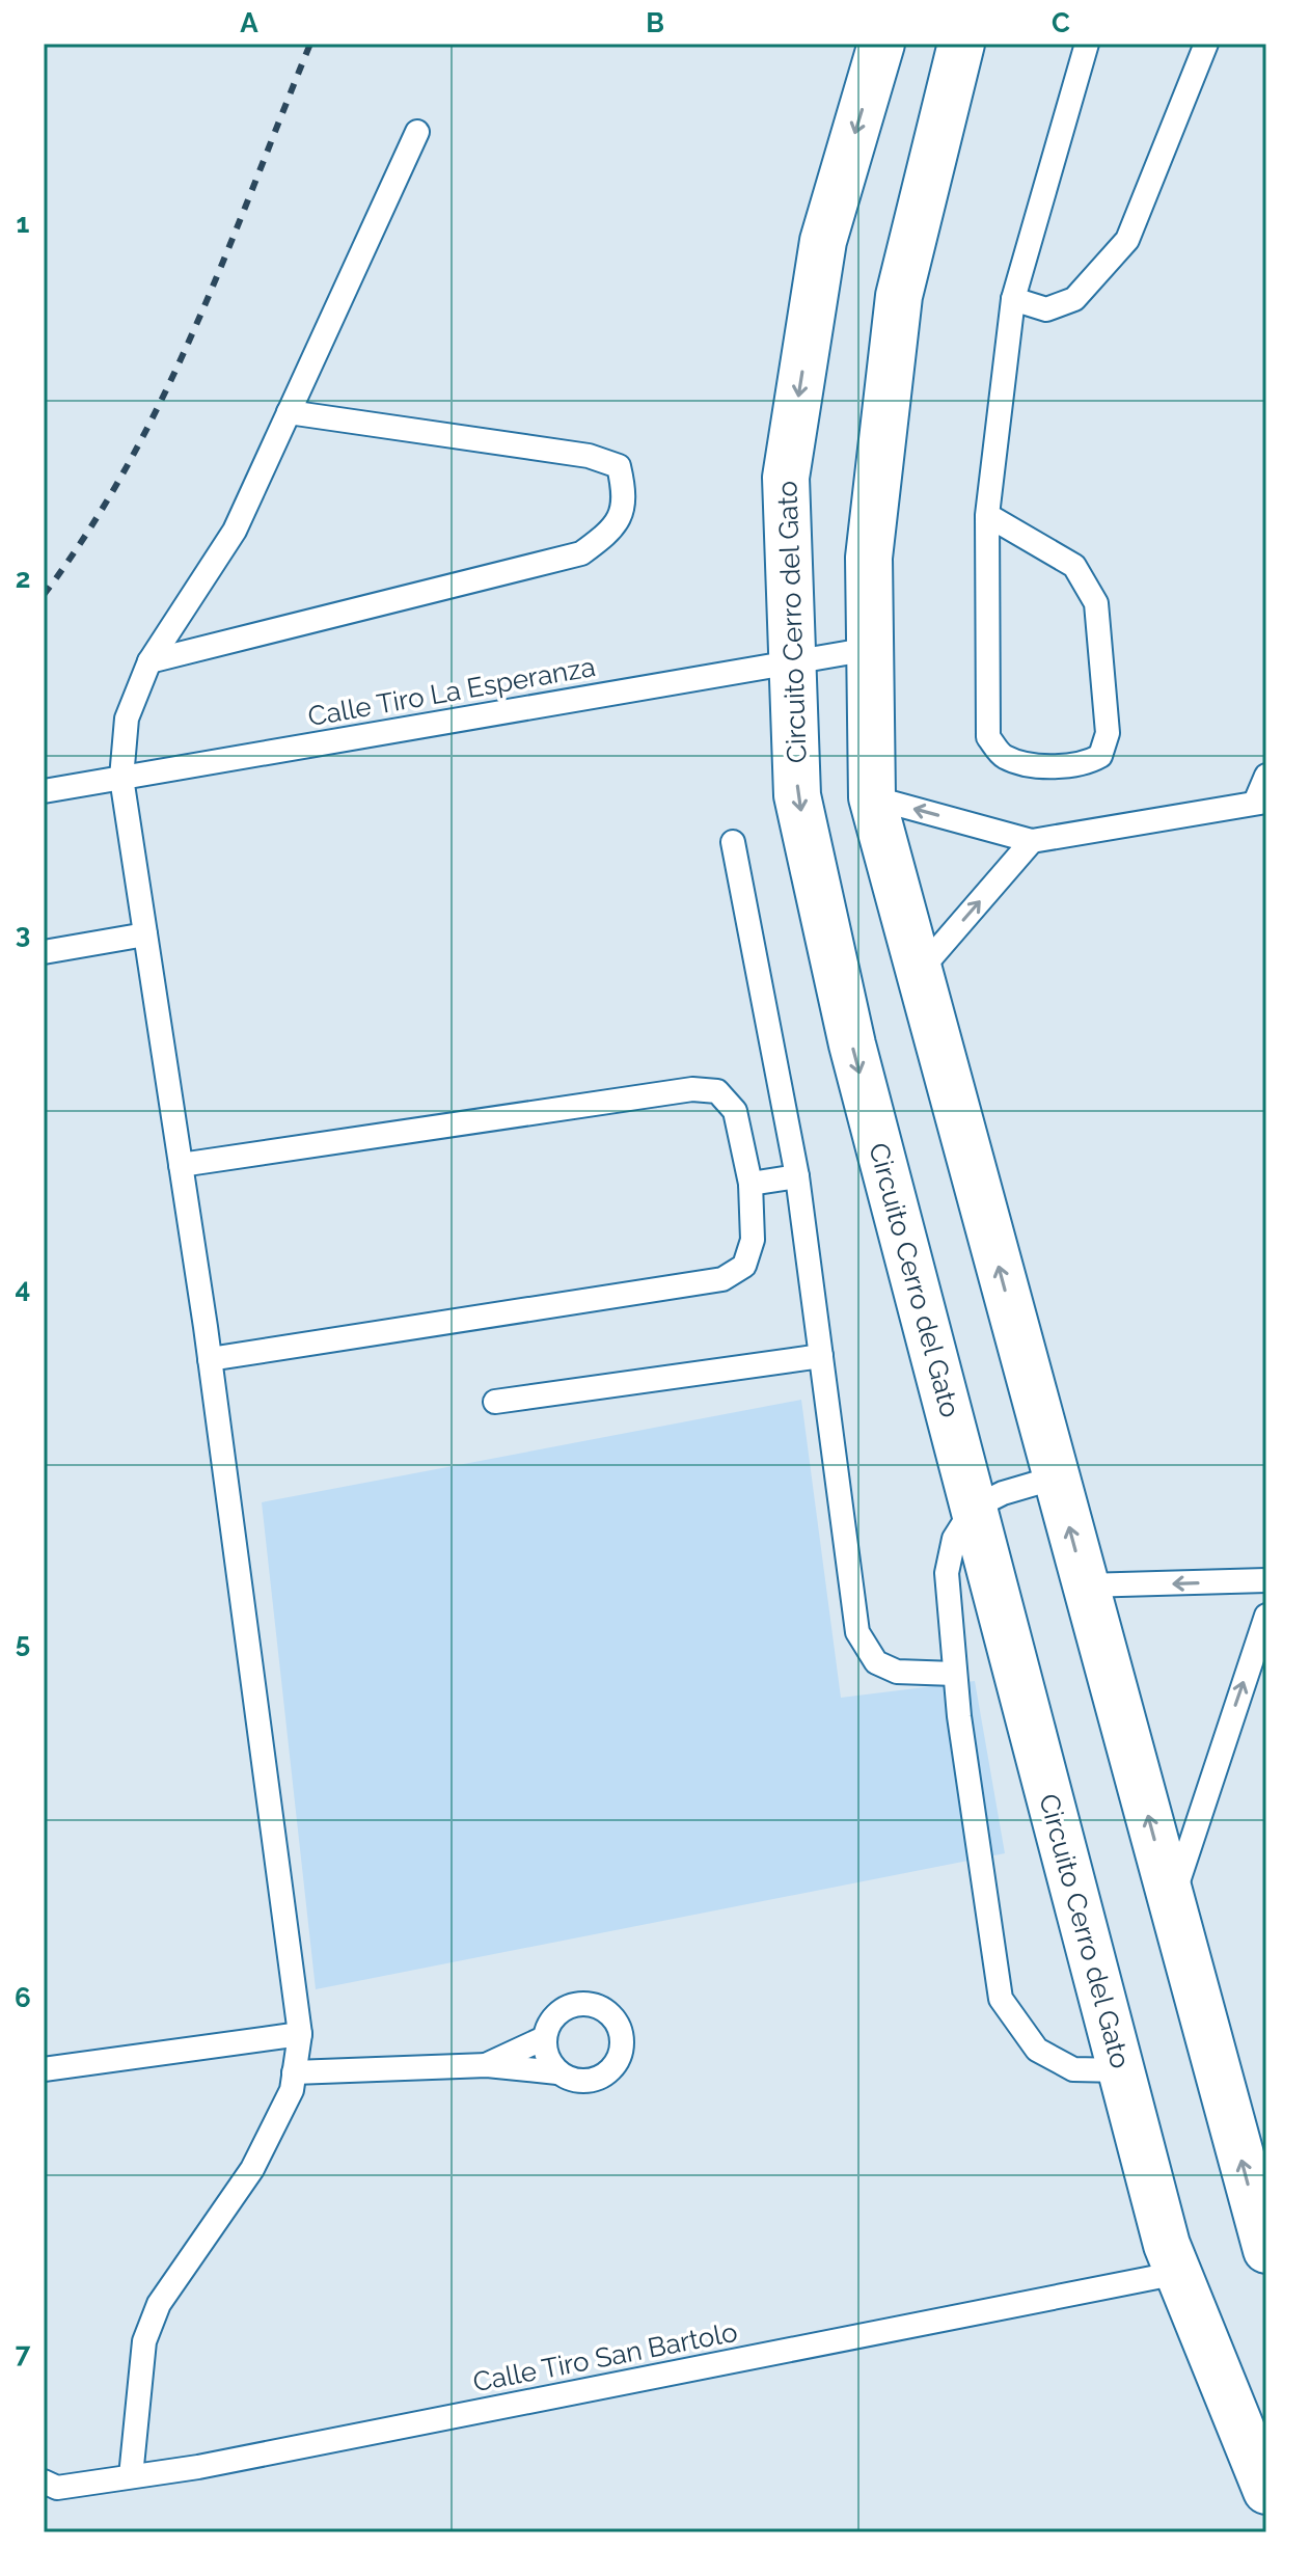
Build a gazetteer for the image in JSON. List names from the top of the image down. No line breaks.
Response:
{"streets":{"street":["Circuito Cerro del Gato"],"lane":["Calle Tiro La Esperanza","Calle Tiro San Bartolo"]},"crossings":[["Circuito Cerro del Gato","Calle Tiro La Esperanza"],["Circuito Cerro del Gato","Calle Tiro San Bartolo"]],"grid":{"columns":["A","B","C"],"rows":["1","2","3","4","5","6","7"]}}
